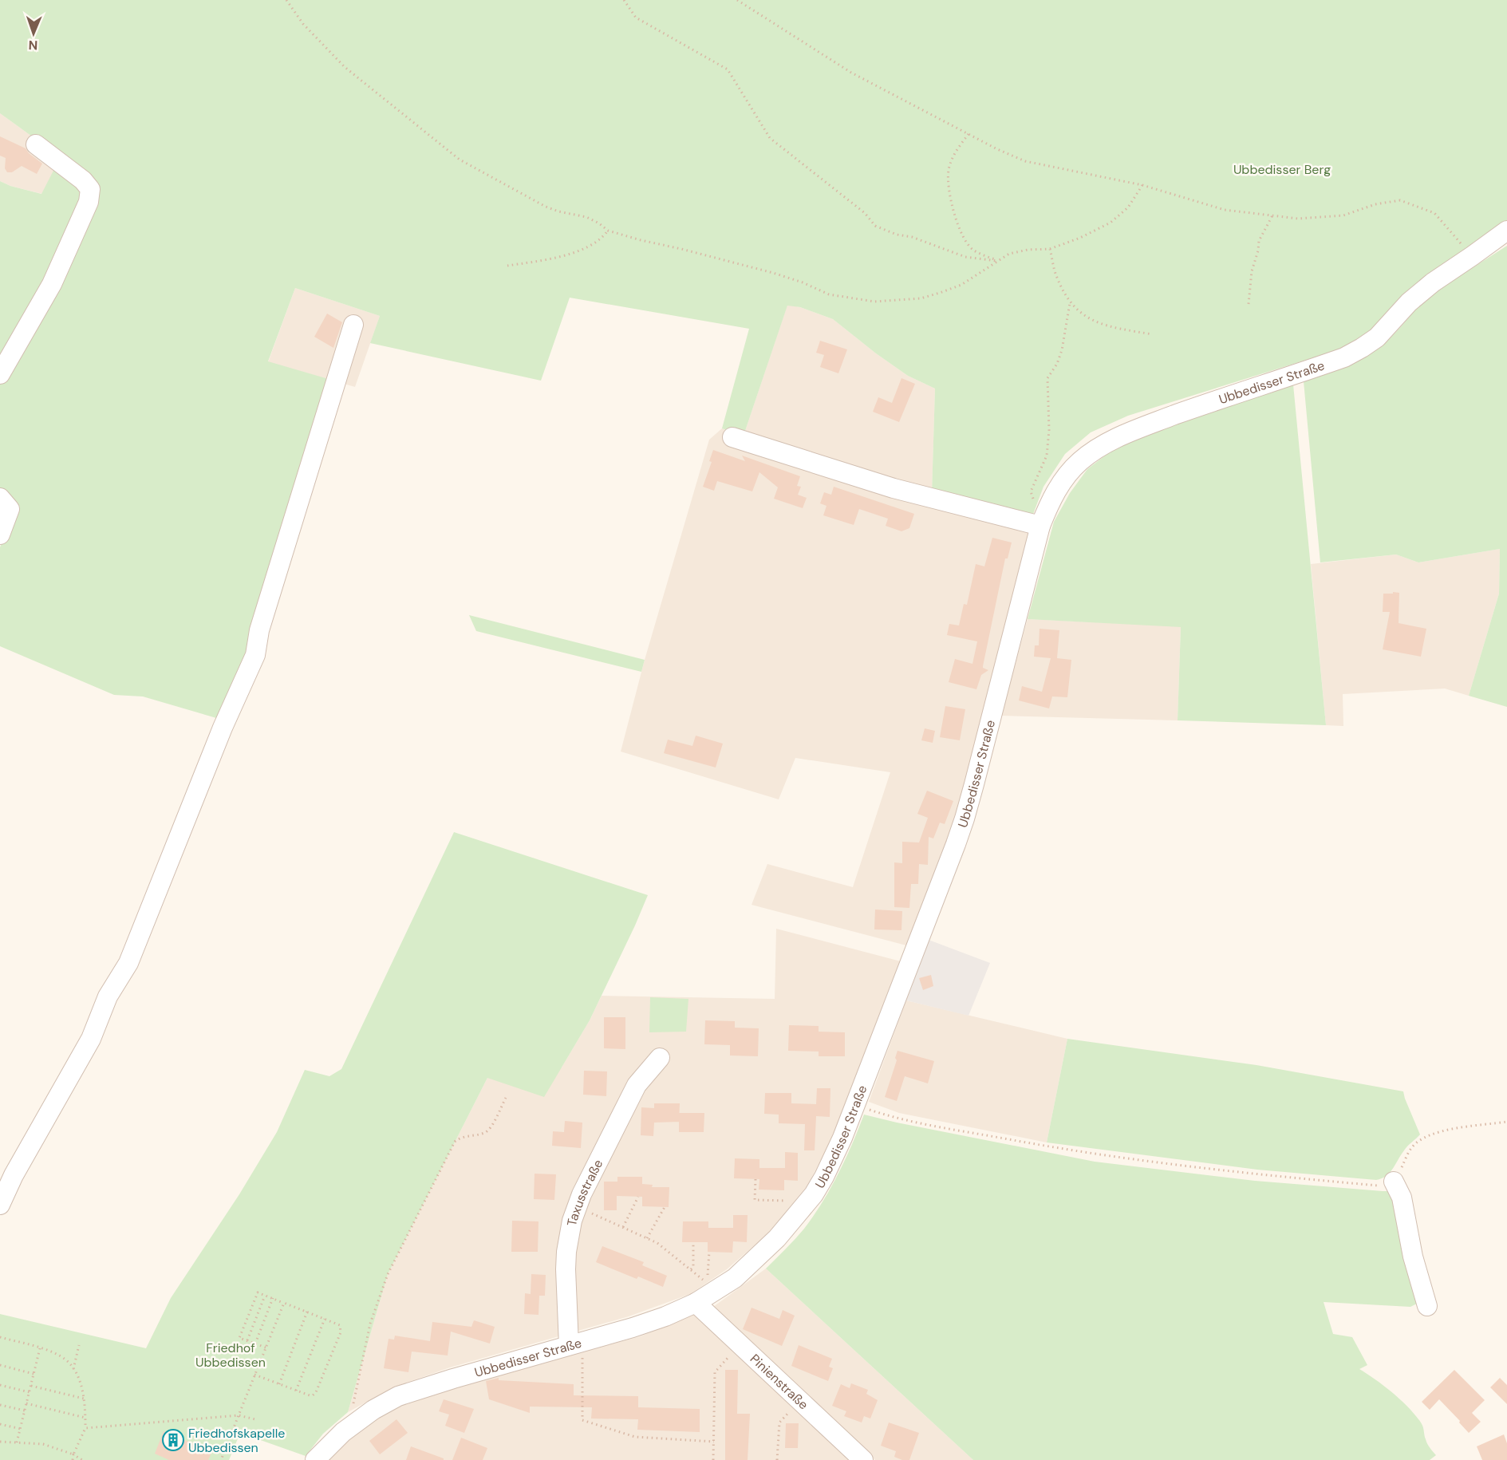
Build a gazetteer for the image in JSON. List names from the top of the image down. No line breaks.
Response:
{"streets":{"street":["Ubbedisser Straße","Taxusstraße","Pinienstraße"]},"crossings":[["Ubbedisser Straße","Taxusstraße"],["Ubbedisser Straße","Pinienstraße"]],"parks":["Ubbedisser Berg","Friedhof Ubbedissen"],"places":{"building":["Friedhofskapelle Ubbedissen"]},"north":"bottom"}
